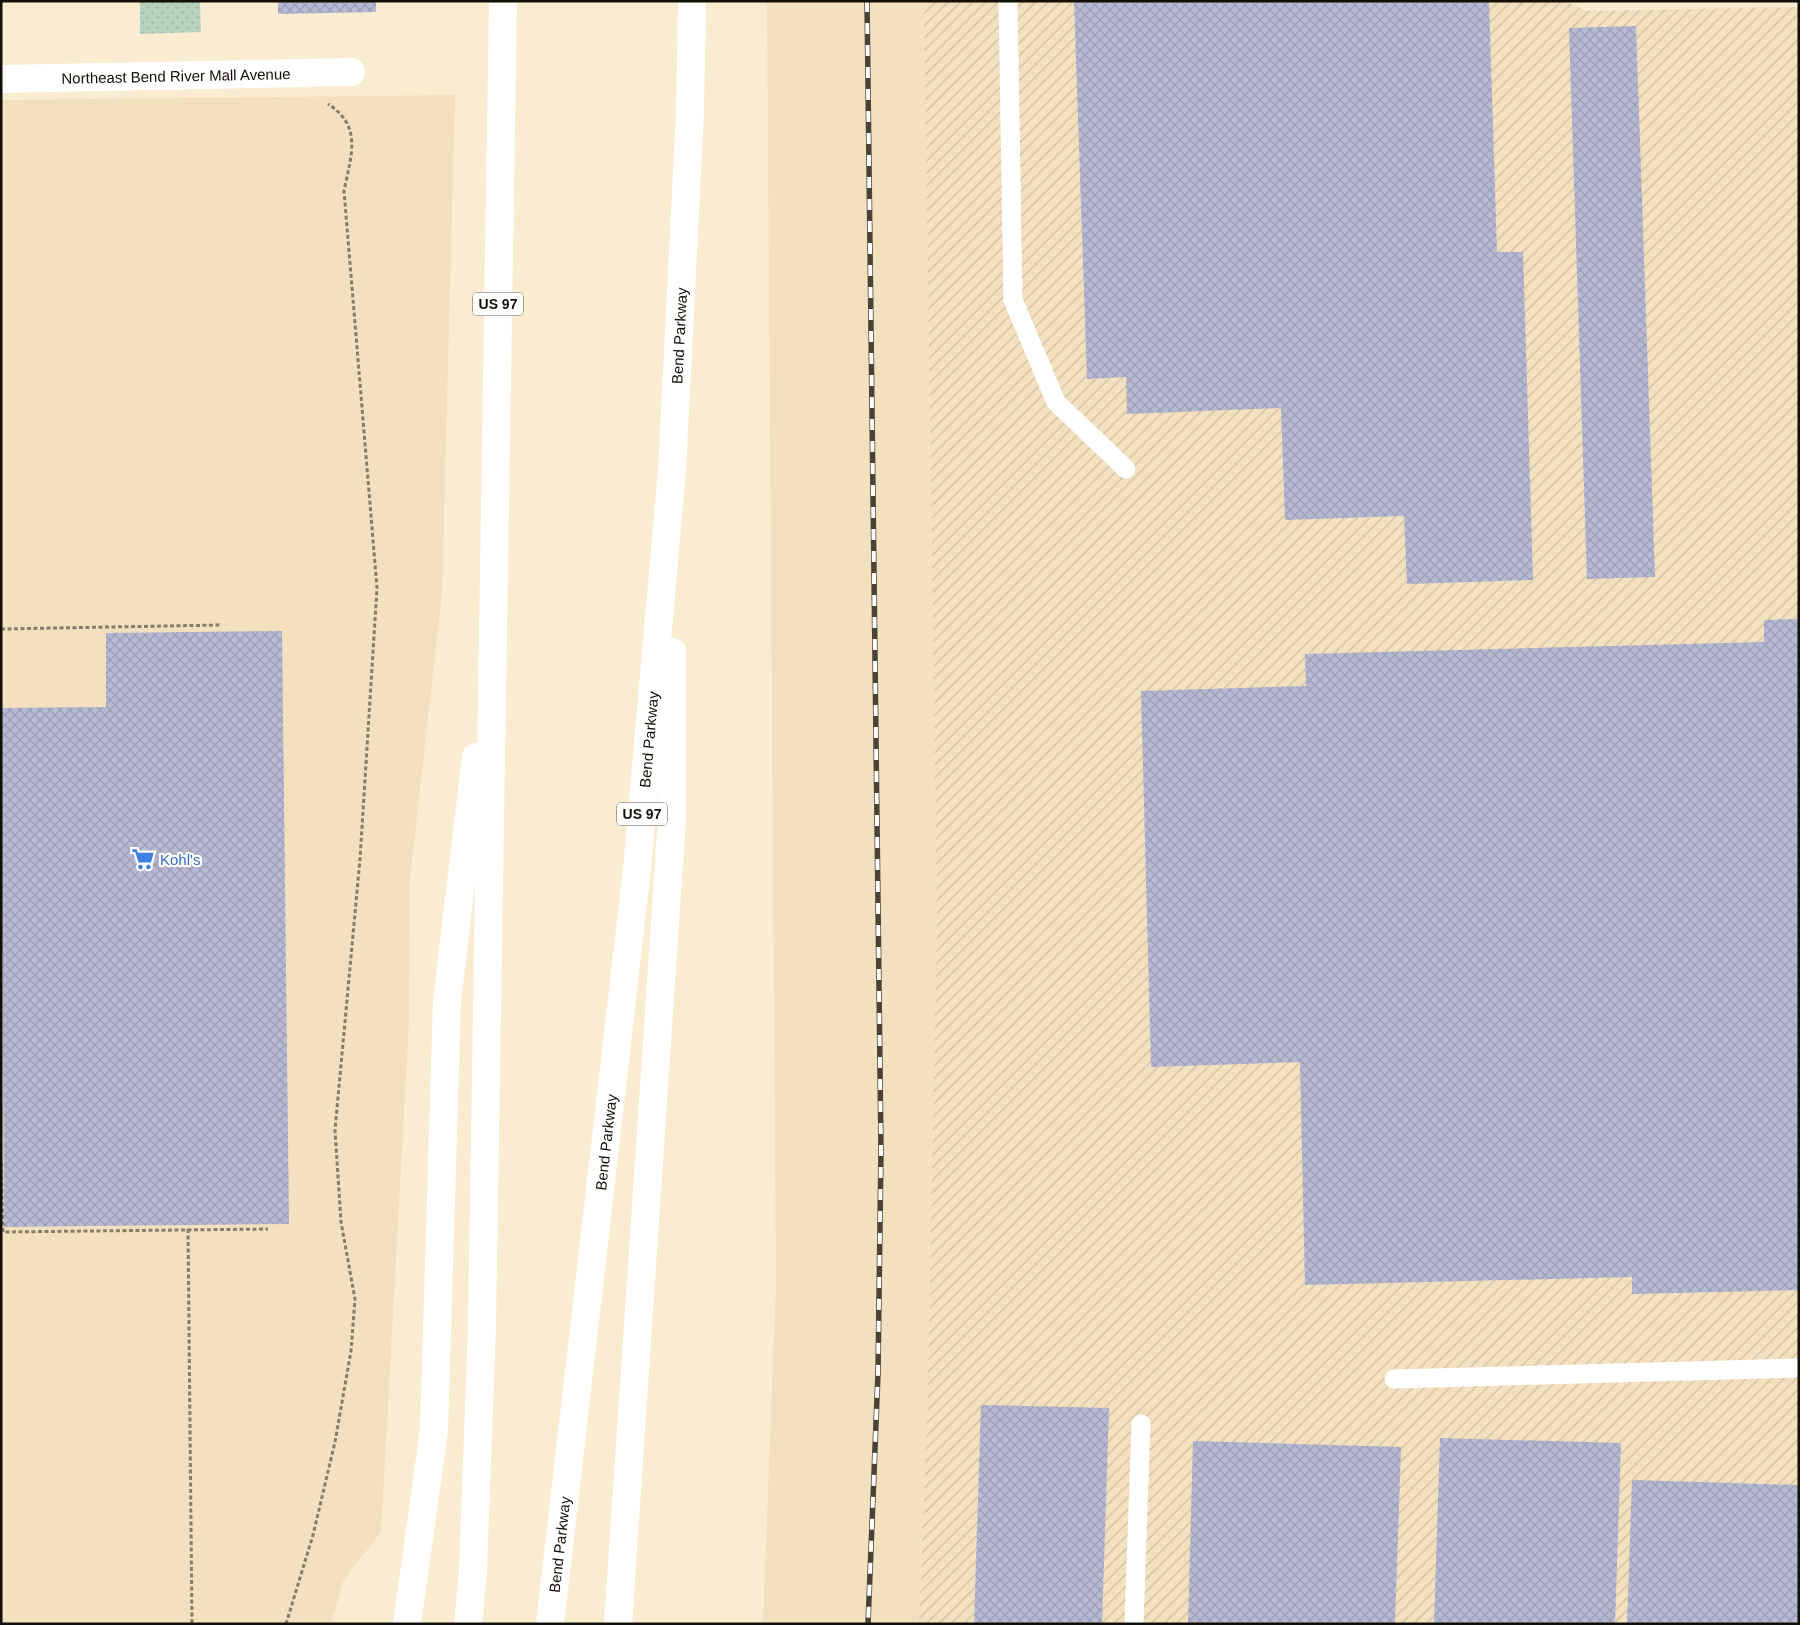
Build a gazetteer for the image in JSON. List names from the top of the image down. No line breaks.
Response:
{"streets":{"main road":["Northeast Bend River Mall Avenue","US 97","Bend Parkway"]},"places":{"supermarket":["Kohl's"]}}
